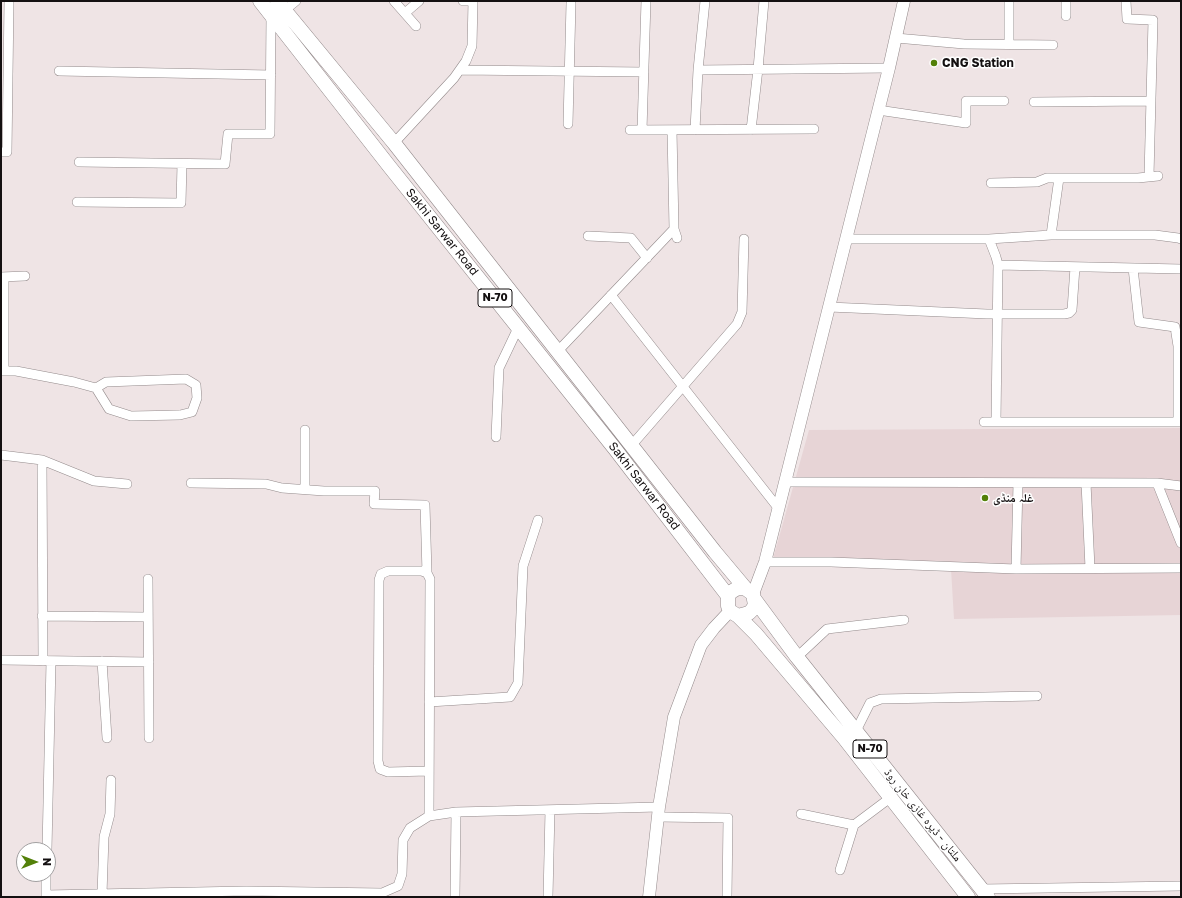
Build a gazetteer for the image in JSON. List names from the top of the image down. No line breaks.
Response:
{"streets":{"highway":["Sakhi Sarwar Road","N-70","ملتان - ڈیرہ غازی خان روڈ"]},"crossings":[["Sakhi Sarwar Road","N-70"],["Sakhi Sarwar Road","ملتان - ڈیرہ غازی خان روڈ"],["N-70","ملتان - ڈیرہ غازی خان روڈ"]],"places":["CNG Station","غلہ منڈی"],"north":"right"}
